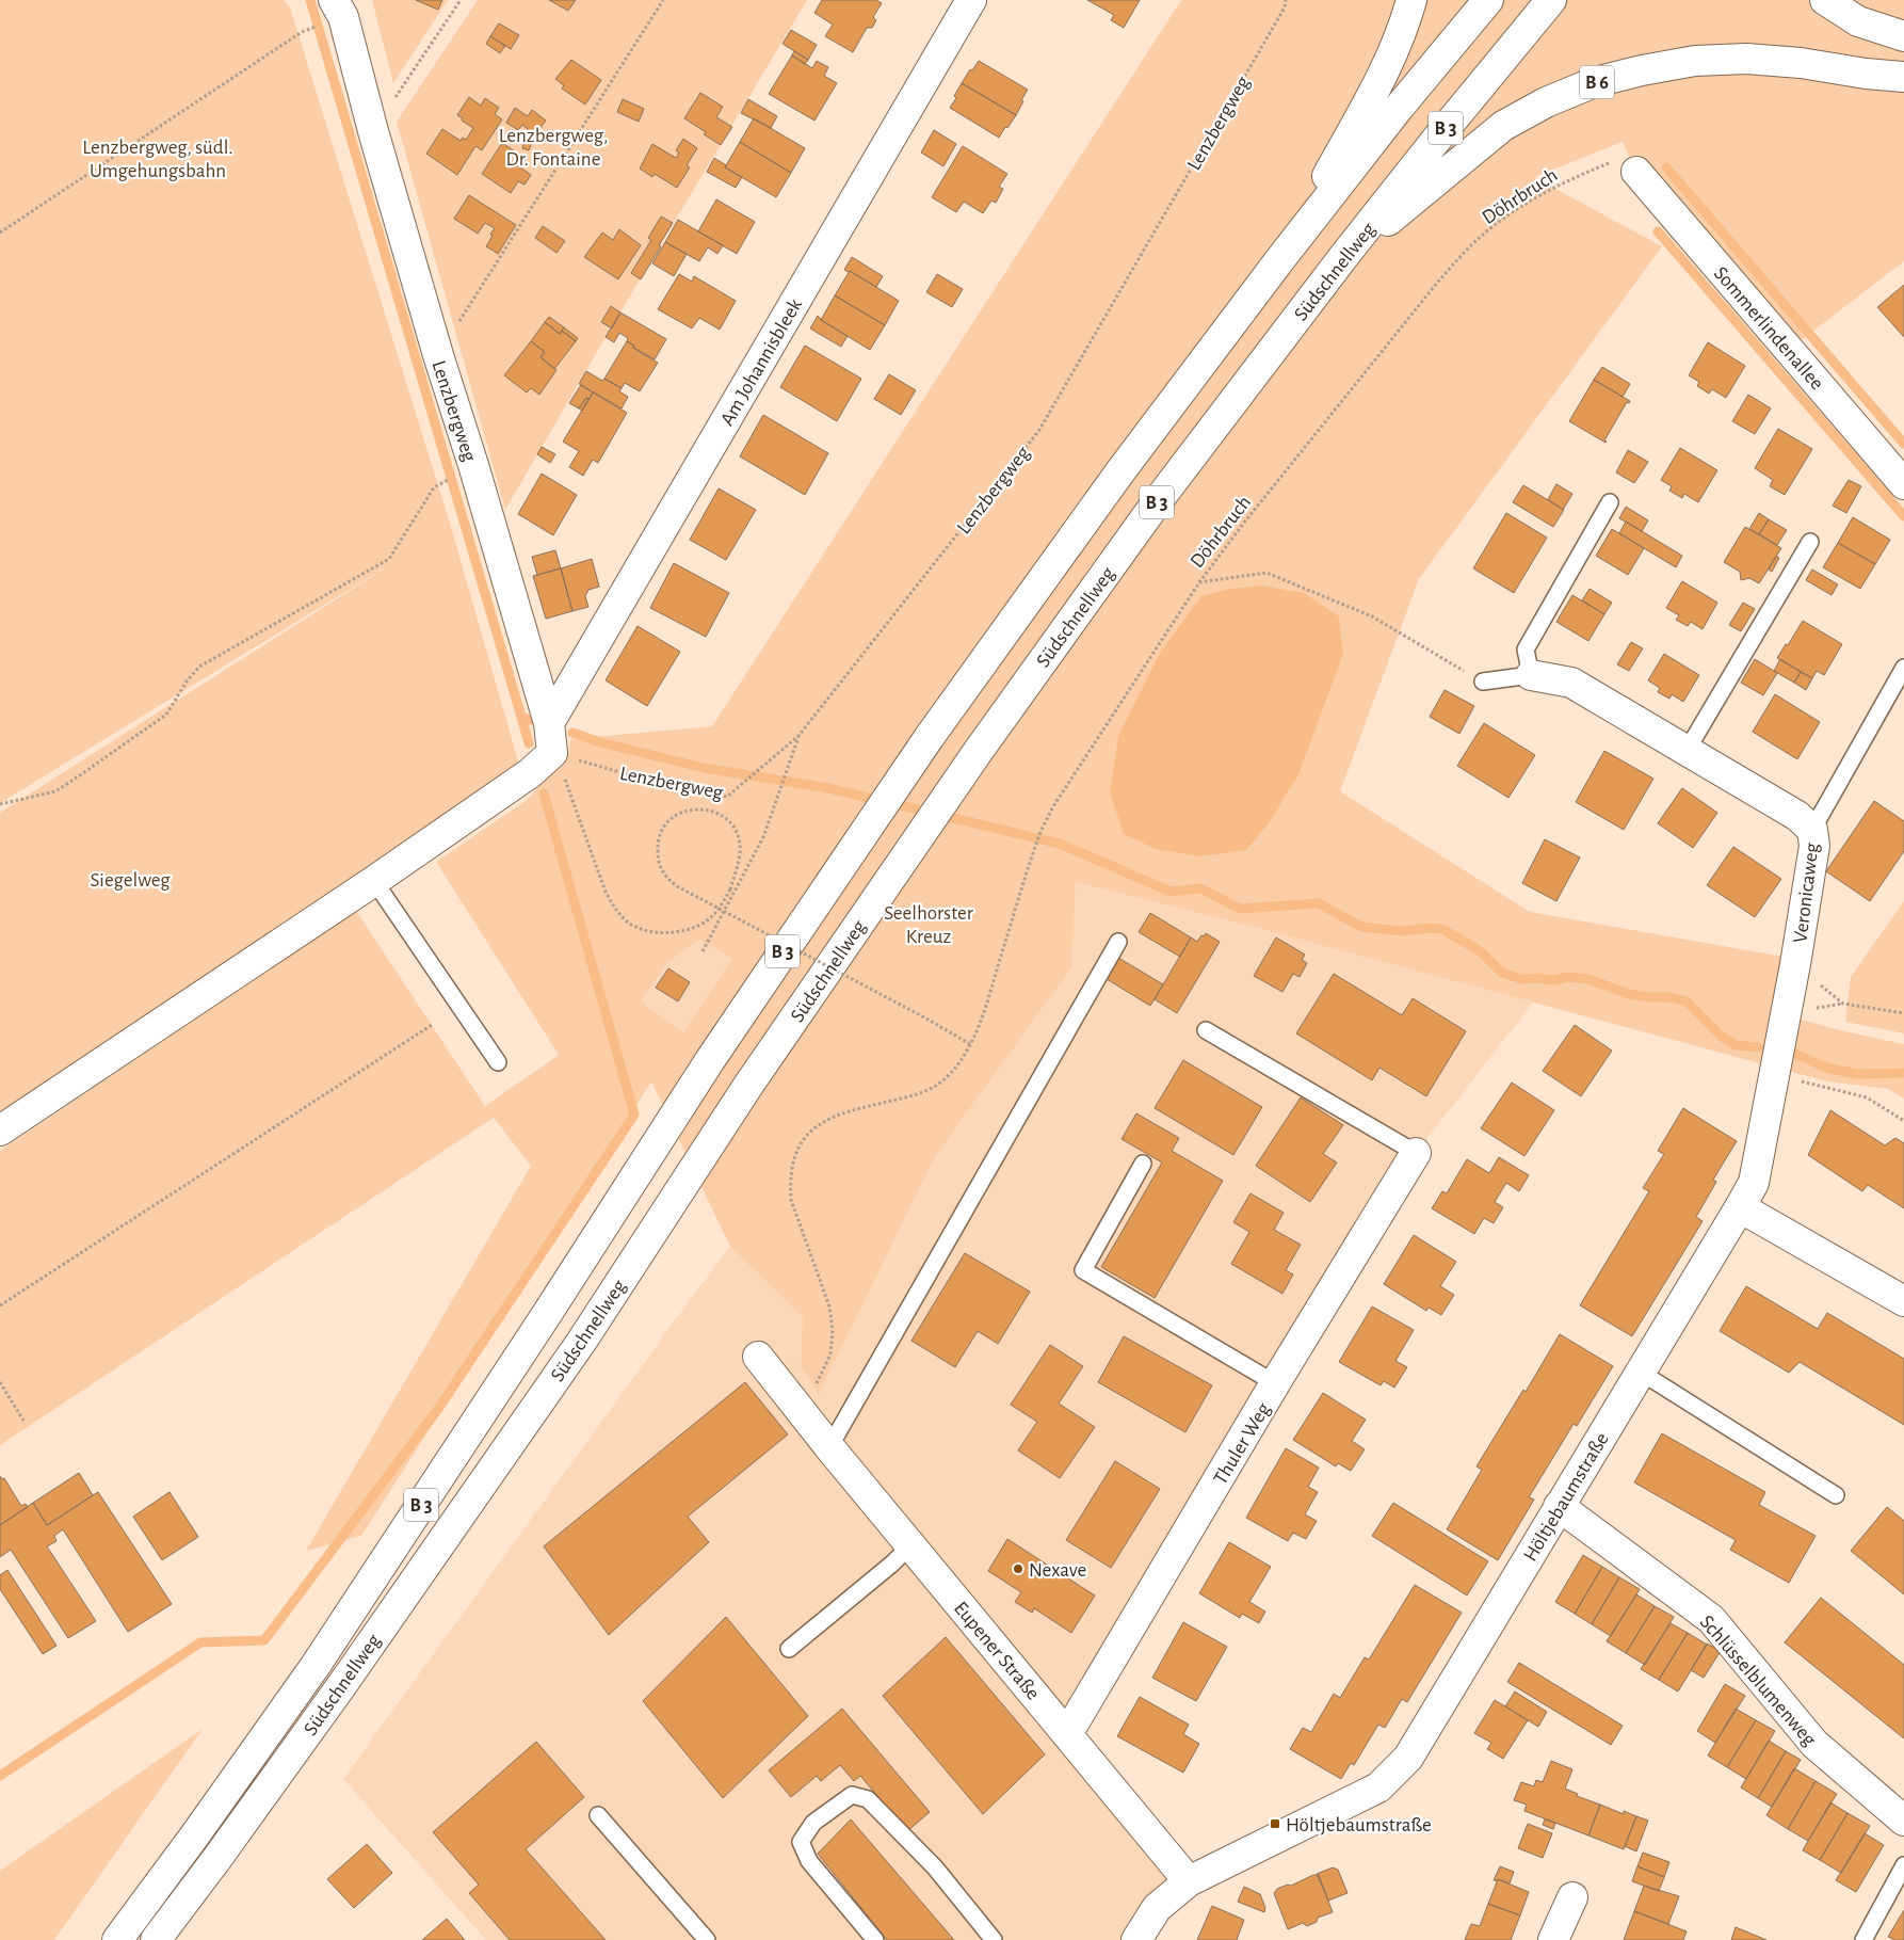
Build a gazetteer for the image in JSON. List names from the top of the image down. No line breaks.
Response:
{"streets":{"main road":["B 6","Lenzbergweg","B 3","Südschnellweg","Sommerlindenallee","Am Johannisbleek","Veronicaweg","Thuler Weg","Höltjebaumstraße","Eupener Straße","Schlüsselblumenweg"],"path":["Döhrbruch"]},"crossings":[["B 6","Südschnellweg"],["Lenzbergweg","Am Johannisbleek"],["B 3","Südschnellweg"],["Döhrbruch","Sommerlindenallee"],["Döhrbruch","Eupener Straße"],["Veronicaweg","Höltjebaumstraße"],["Thuler Weg","Eupener Straße"],["Höltjebaumstraße","Eupener Straße"],["Höltjebaumstraße","Schlüsselblumenweg"]],"parks":["Lenzbergweg, Dr. Fontaine","Lenzbergweg, südl. Umgehungsbahn","Siegelweg","Seelhorster Kreuz"],"places":{"other":["Nexave"],"transit":["Höltjebaumstraße"]}}
